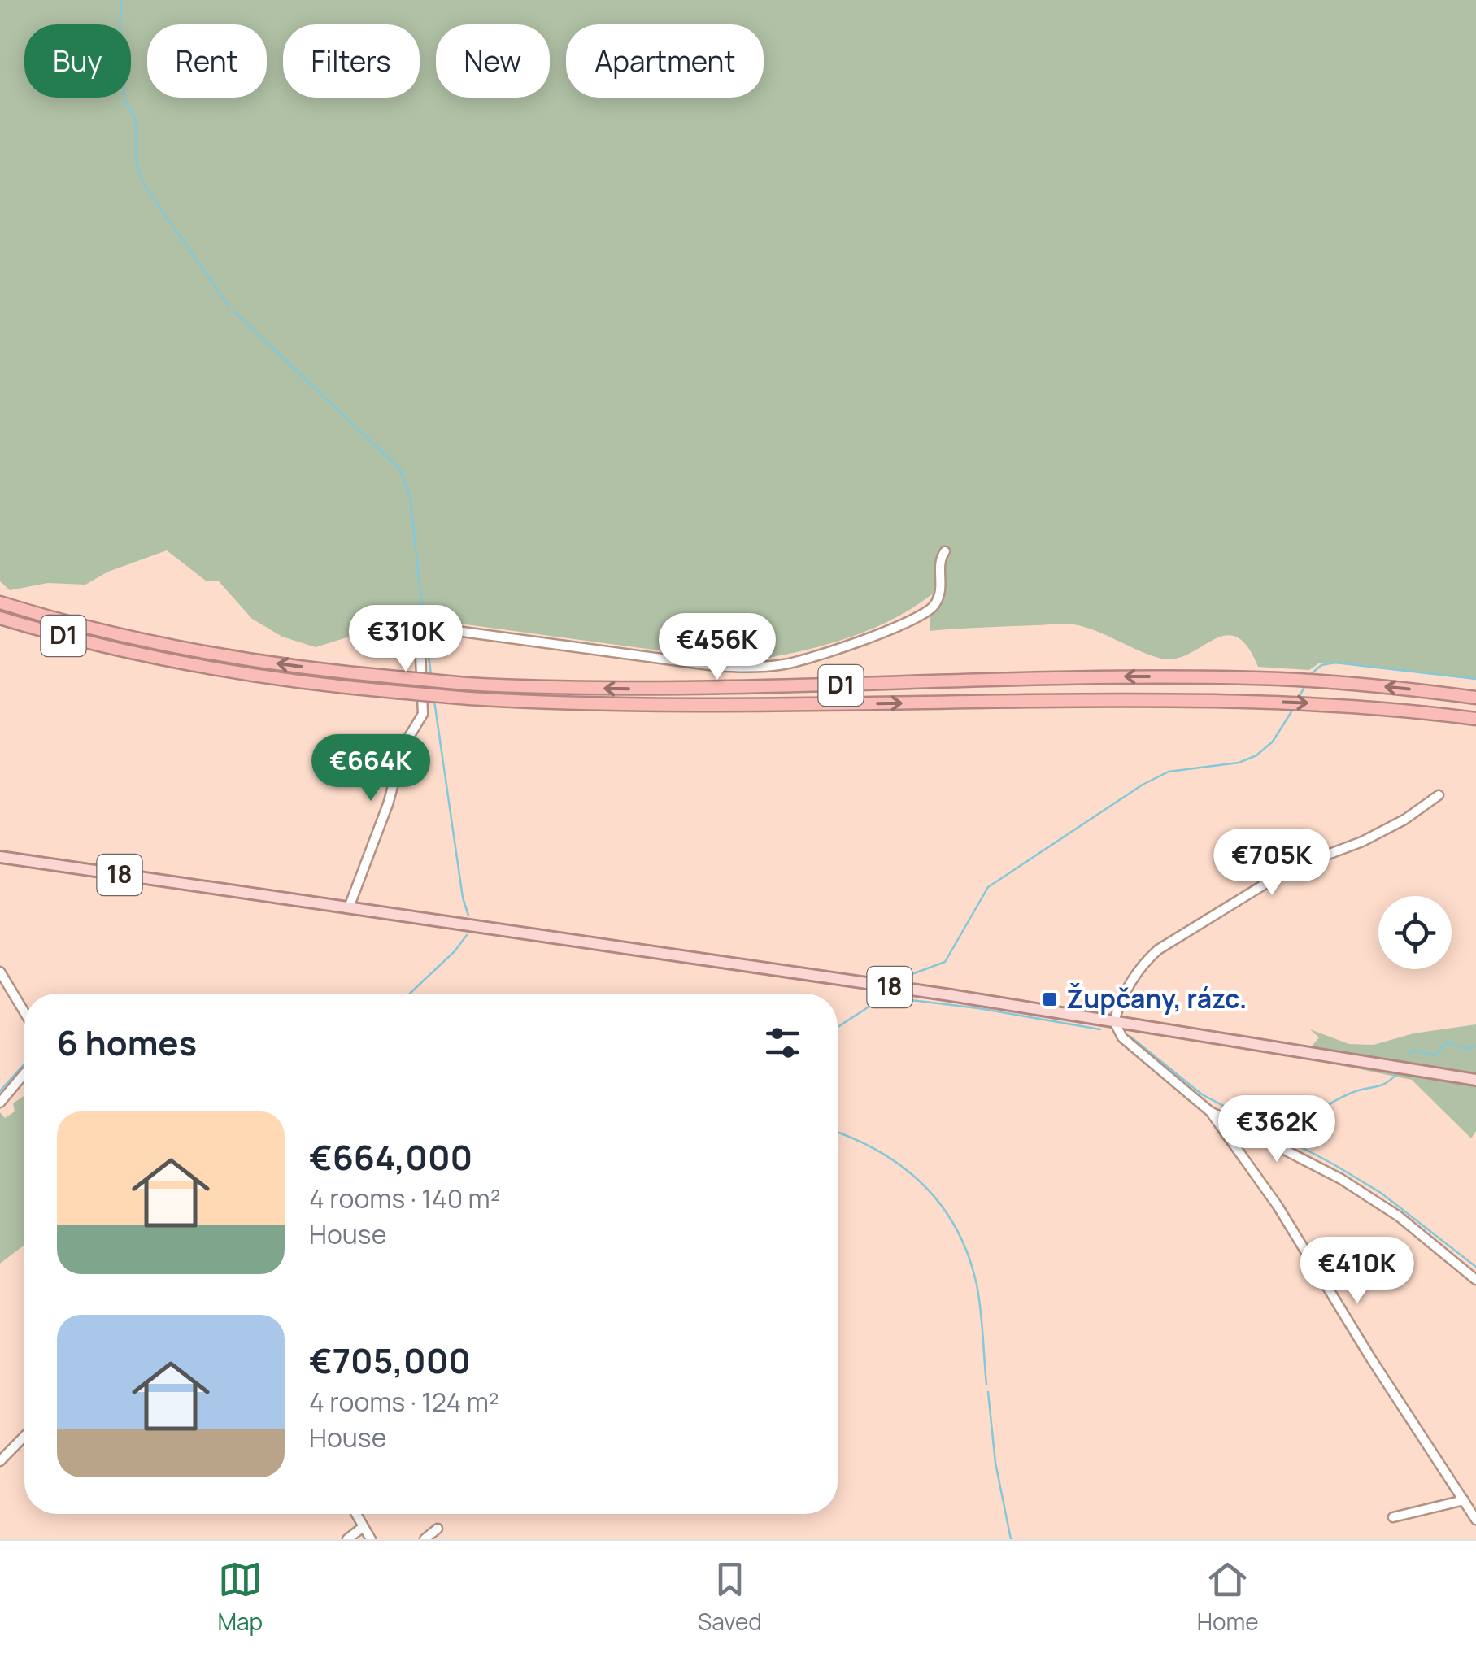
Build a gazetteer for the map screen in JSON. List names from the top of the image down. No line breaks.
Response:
{"streets":{"highway":["D1"],"main road":["18"]},"places":{"transit":["Župčany, rázc."]},"page":{"chip":["Buy","Rent","Filters","New","Apartment"],"price":["€310K","€456K","€664K","€705K","€362K","€410K"],"heading":"6 homes","list":[{"name":"€664,000","note":"4 rooms · 140 m² · House"},{"name":"€705,000","note":"4 rooms · 124 m² · House"}],"tabs":["Map","Saved","Home"]}}
